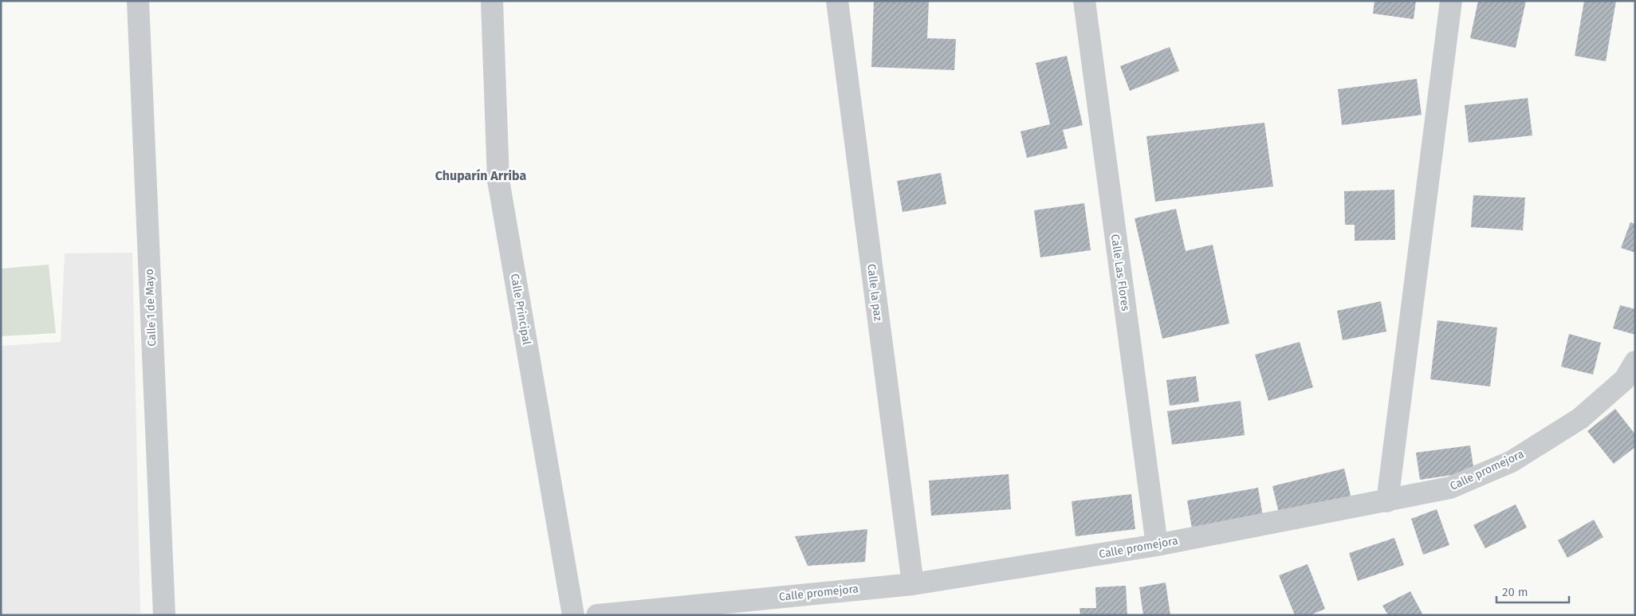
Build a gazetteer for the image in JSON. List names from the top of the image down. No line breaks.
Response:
{"streets":{"street":["Calle Las Flores","Calle la paz","Calle 1 de Mayo","Calle Principal","Calle promejora"]},"crossings":[["Calle Las Flores","Calle promejora"],["Calle la paz","Calle promejora"]],"districts":["Chuparín Arriba"],"scale_bar":"20 m"}
